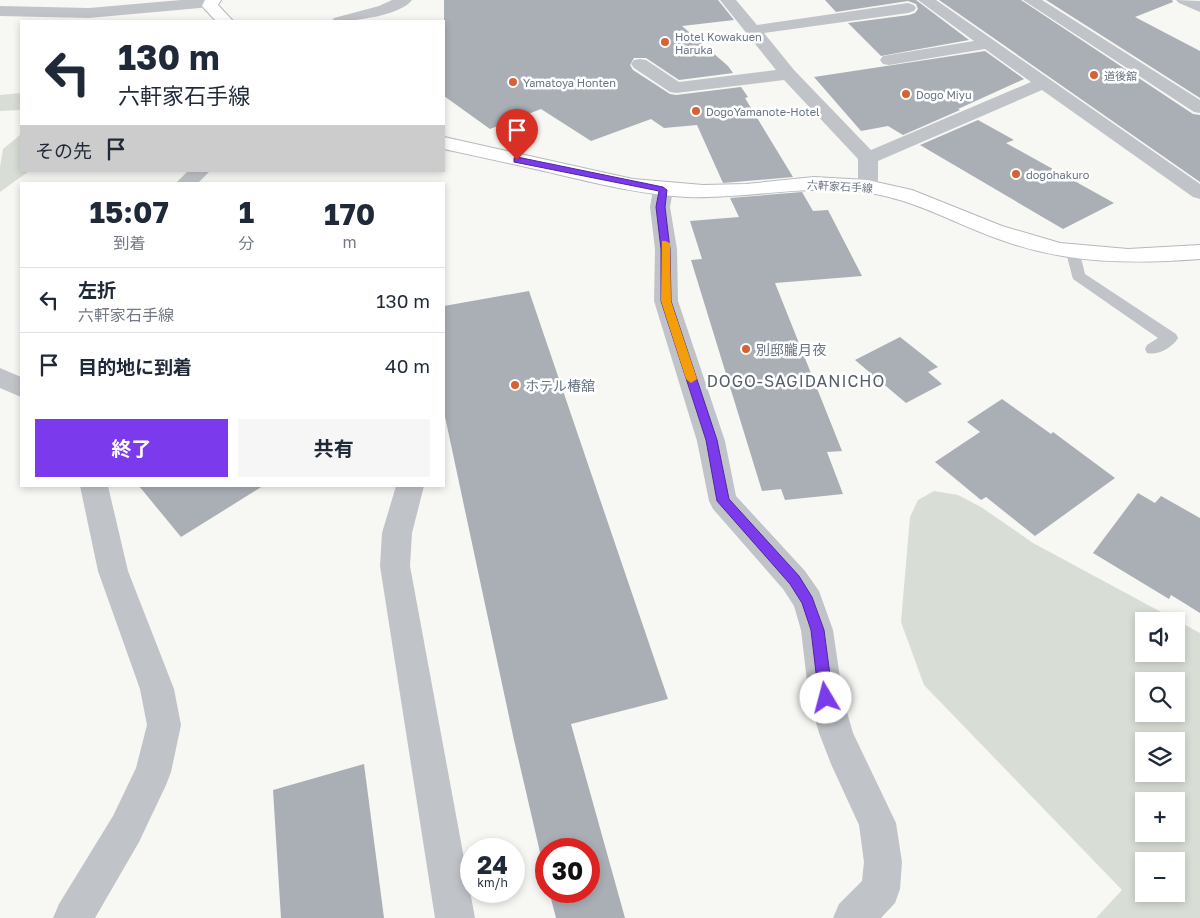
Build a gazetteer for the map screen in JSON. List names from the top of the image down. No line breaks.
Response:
{"streets":{"main road":["六軒家石手線"]},"districts":["DOGO-SAGIDANICHO"],"places":["Hotel Kowakuen Haruka","道後舘","Yamatoya Honten","Dogo Miyu","DogoYamanote-Hotel","dogohakuro","別邸朧月夜","ホテル椿舘"],"page":{"turn":["130 m","六軒家石手線"],"then":"その先","eta":["15:07","到着","1","分","170","m"],"list":[{"name":"左折","note":"六軒家石手線","value":"130 m"},{"name":"目的地に到着","value":"40 m"}],"buttons":["終了","共有"],"map_buttons":["+","−"],"speed":"24 km/h","limit":"30"}}
